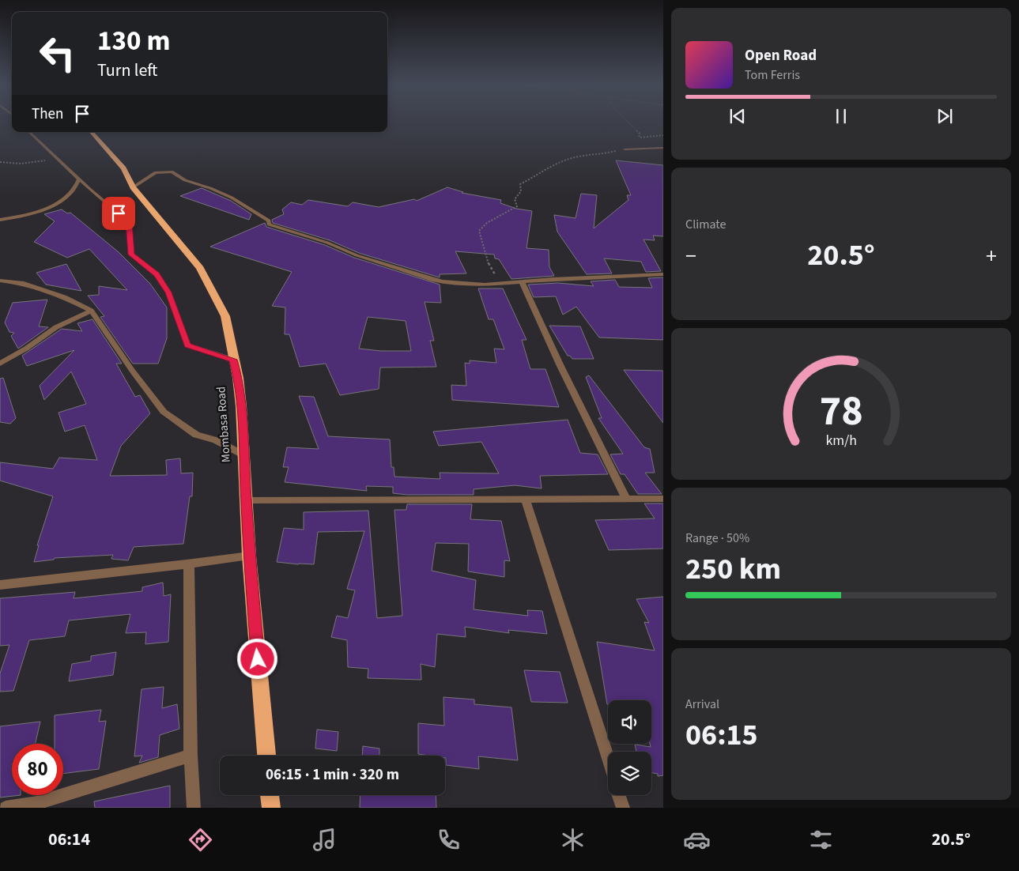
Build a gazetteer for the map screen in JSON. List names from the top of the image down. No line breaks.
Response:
{"streets":{"highway":["Mombasa Road"]},"page":{"turn":["130 m","Turn left"],"song":["Open Road","Tom Ferris"],"then":"Then","tile":["Climate",["Range · 50%","250 km"],["Arrival","06:15"]],"heat":["−","20.5°","+"],"limit":"80","trip":"06:15 · 1 min · 320 m","tabs":["06:14","20.5°"],"gauge":["78","km/h"]}}
